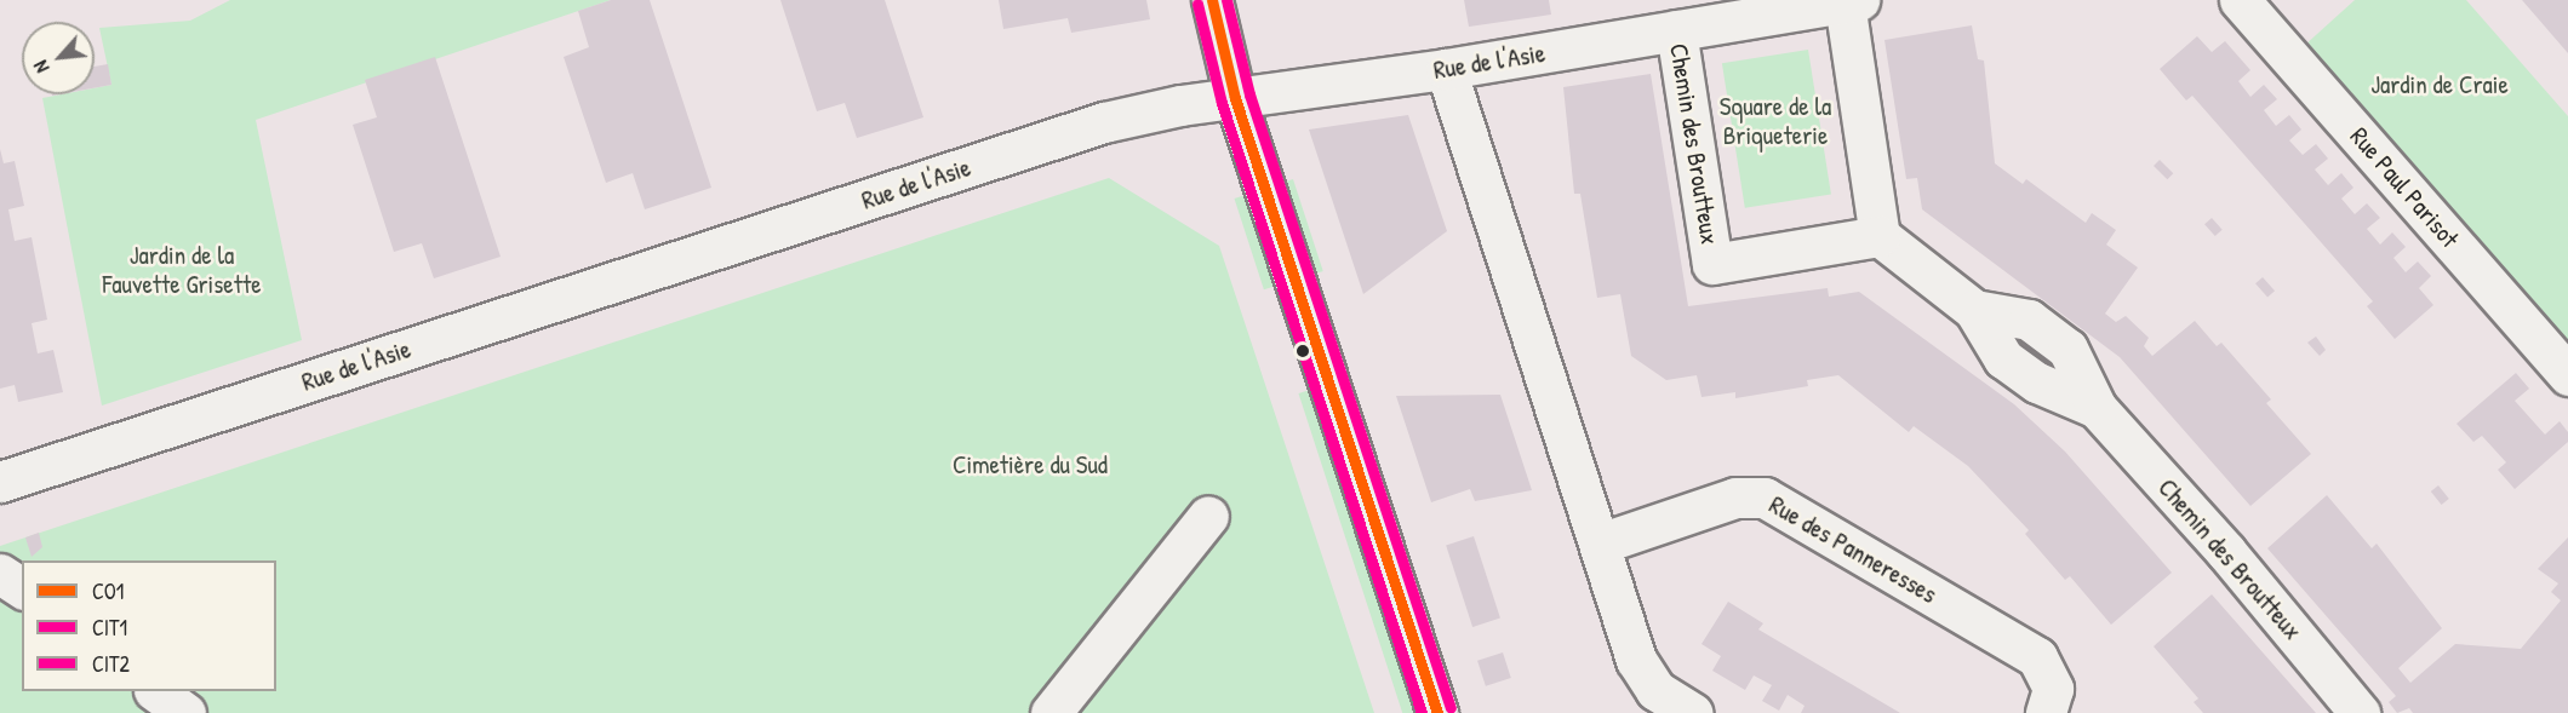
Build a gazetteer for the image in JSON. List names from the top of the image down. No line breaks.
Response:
{"streets":{"street":["Rue de l'Asie","Chemin des Broutteux","Rue Paul Parisot","Rue des Panneresses"]},"crossings":[["Rue de l'Asie","Chemin des Broutteux"]],"parks":["Jardin de Craie","Square de la Briqueterie","Jardin de la Fauvette Grisette","Cimetière du Sud"],"lines":["transit line CO1","transit line CIT2","transit line CIT1"],"legend":["CO1","CIT1","CIT2"],"north":"bottom left"}
